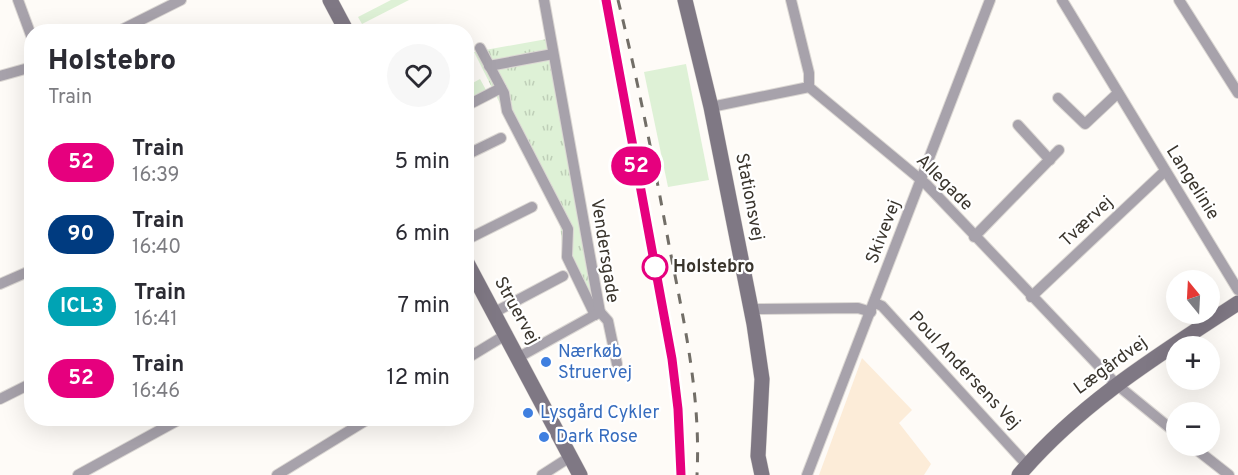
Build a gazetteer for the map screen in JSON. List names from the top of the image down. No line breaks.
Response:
{"streets":{"street":["Allegade","Langelinie","Stationsvej","Tværvej","Skivevej","Vendersgade","Struervej","Lægårdvej","Poul Andersens Vej"]},"crossings":[["Allegade","Tværvej"],["Allegade","Skivevej"],["Allegade","Lægårdvej"],["Langelinie","Tværvej"],["Skivevej","Poul Andersens Vej"],["Vendersgade","Struervej"],["Lægårdvej","Poul Andersens Vej"]],"places":["Holstebro","Nærkøb Struervej","Lysgård Cykler","Dark Rose"],"north":"top","page":{"on_map":"52","heading":["Holstebro","Train"],"list":[{"mark":"52","name":"Train","note":"16:39","value":"5 min"},{"mark":"90","name":"Train","note":"16:40","value":"6 min"},{"mark":"ICL3","name":"Train","note":"16:41","value":"7 min"},{"mark":"52","name":"Train","note":"16:46","value":"12 min"}],"map_buttons":["+","−"]}}
